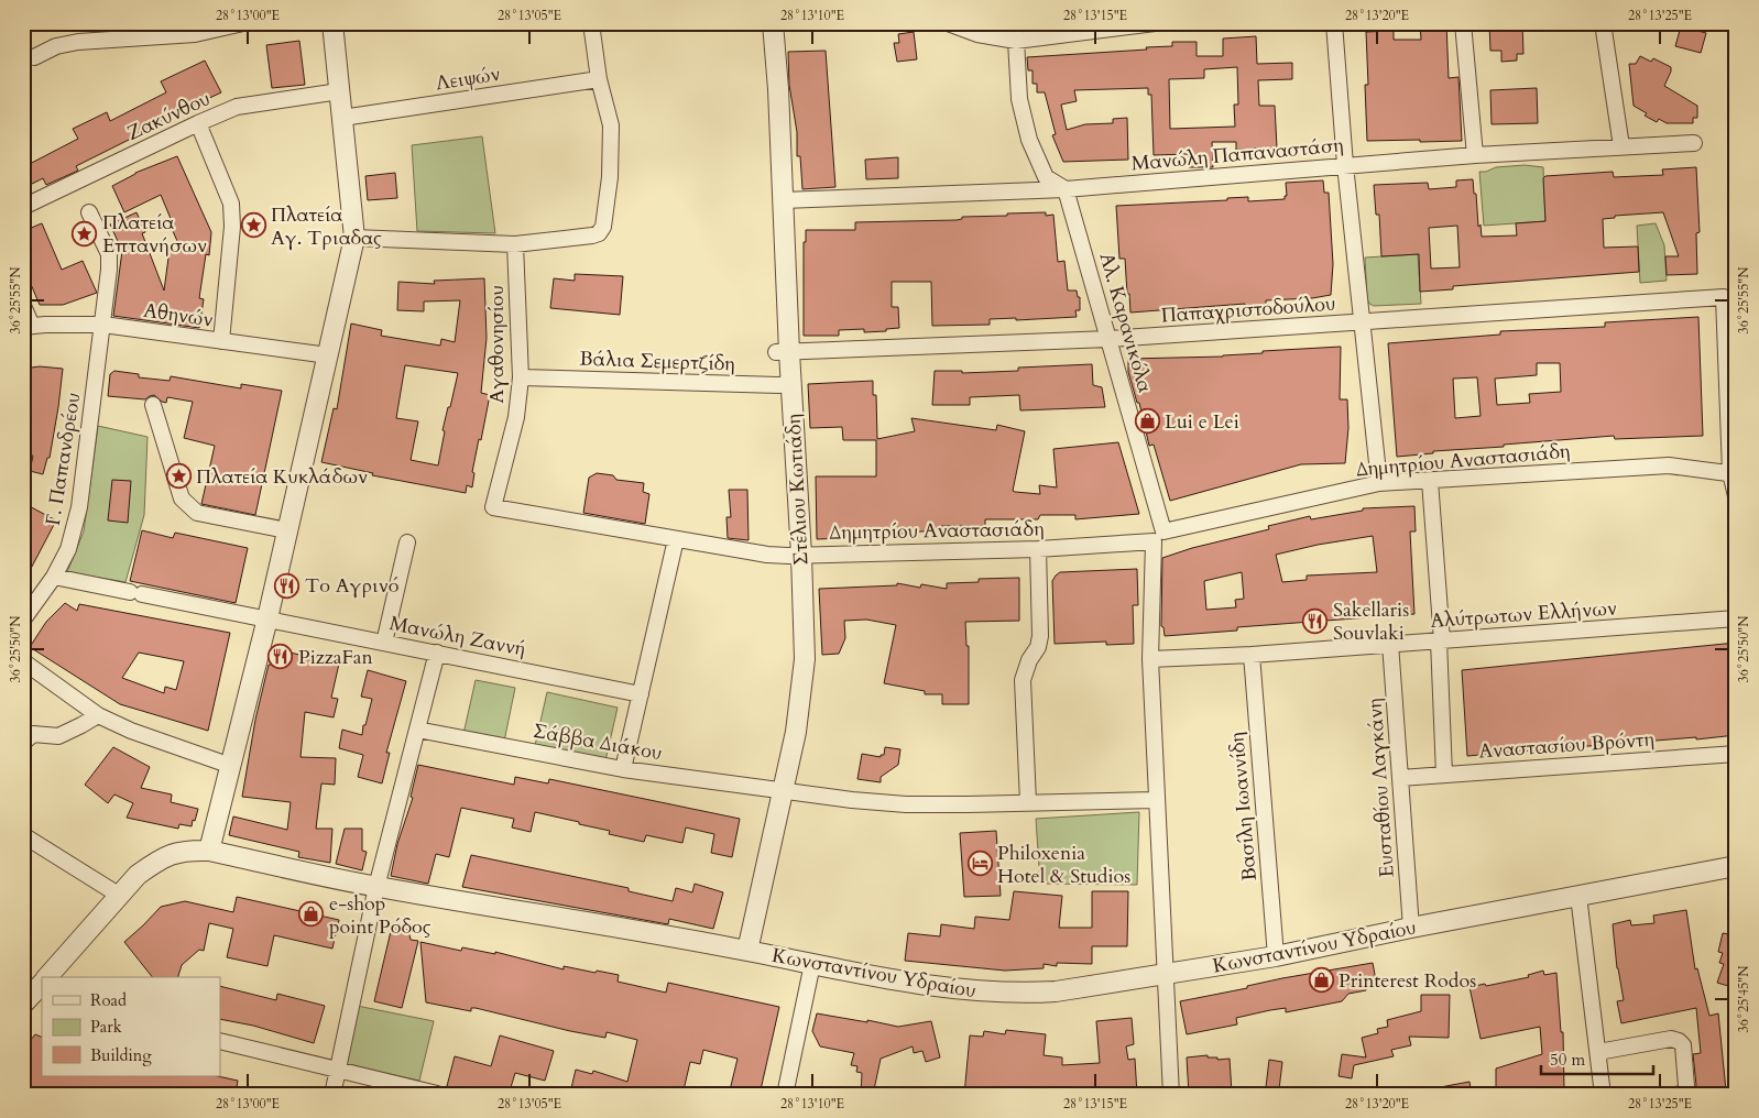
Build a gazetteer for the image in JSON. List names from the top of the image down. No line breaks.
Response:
{"streets":{"street":["Λειψών","Ζακύνθου","Μανώλη Παπαναστάση","Παπαχριστοδούλου","Αθηνών","Αλ. Καρανικόλα","Αγαθονησίου","Βάλια Σεμερτζίδη","Γ. Παπανδρέου","Δημητρίου Αναστασιάδη","Στέλιου Κωτιάδη","Αλύτρωτων Ελλήνων","Μανώλη Ζαννή","Σάββα Διάκου","Αναστασίου Βρόντη","Ευσταθίου Λαγκάνη","Βασίλη Ιωαννίδη","Κωνσταντίνου Υδραίου"]},"crossings":[["Μανώλη Παπαναστάση","Αλ. Καρανικόλα"],["Μανώλη Παπαναστάση","Στέλιου Κωτιάδη"],["Παπαχριστοδούλου","Αλ. Καρανικόλα"],["Παπαχριστοδούλου","Δημητρίου Αναστασιάδη"],["Παπαχριστοδούλου","Στέλιου Κωτιάδη"],["Αθηνών","Γ. Παπανδρέου"],["Αλ. Καρανικόλα","Δημητρίου Αναστασιάδη"],["Αλ. Καρανικόλα","Αλύτρωτων Ελλήνων"],["Αλ. Καρανικόλα","Σάββα Διάκου"],["Αλ. Καρανικόλα","Κωνσταντίνου Υδραίου"],["Αγαθονησίου","Βάλια Σεμερτζίδη"],["Αγαθονησίου","Δημητρίου Αναστασιάδη"],["Βάλια Σεμερτζίδη","Στέλιου Κωτιάδη"],["Γ. Παπανδρέου","Μανώλη Ζαννή"],["Δημητρίου Αναστασιάδη","Στέλιου Κωτιάδη"],["Στέλιου Κωτιάδη","Σάββα Διάκου"],["Στέλιου Κωτιάδη","Κωνσταντίνου Υδραίου"],["Αλύτρωτων Ελλήνων","Ευσταθίου Λαγκάνη"],["Αλύτρωτων Ελλήνων","Βασίλη Ιωαννίδη"],["Αναστασίου Βρόντη","Ευσταθίου Λαγκάνη"],["Ευσταθίου Λαγκάνη","Κωνσταντίνου Υδραίου"],["Βασίλη Ιωαννίδη","Κωνσταντίνου Υδραίου"]],"places":{"place":["Πλατεία Αγ. Τριαδας","Πλατεία Επτανήσων","Πλατεία Κυκλάδων"],"shop":["Lui e Lei","e-shop point Ρόδος","Printerest Rodos"],"restaurant":["Το Αγρινό","Sakellaris Souvlaki","PizzaFan"],"hotel":["Philoxenia Hotel & Studios"]},"legend":["Road","Park","Building"],"scale_bar":"50 m","coordinates":["28°13'00\"E","28°13'05\"E","28°13'10\"E","28°13'15\"E","28°13'20\"E","28°13'25\"E","36°25'55\"N","36°25'50\"N","36°25'45\"N"]}
